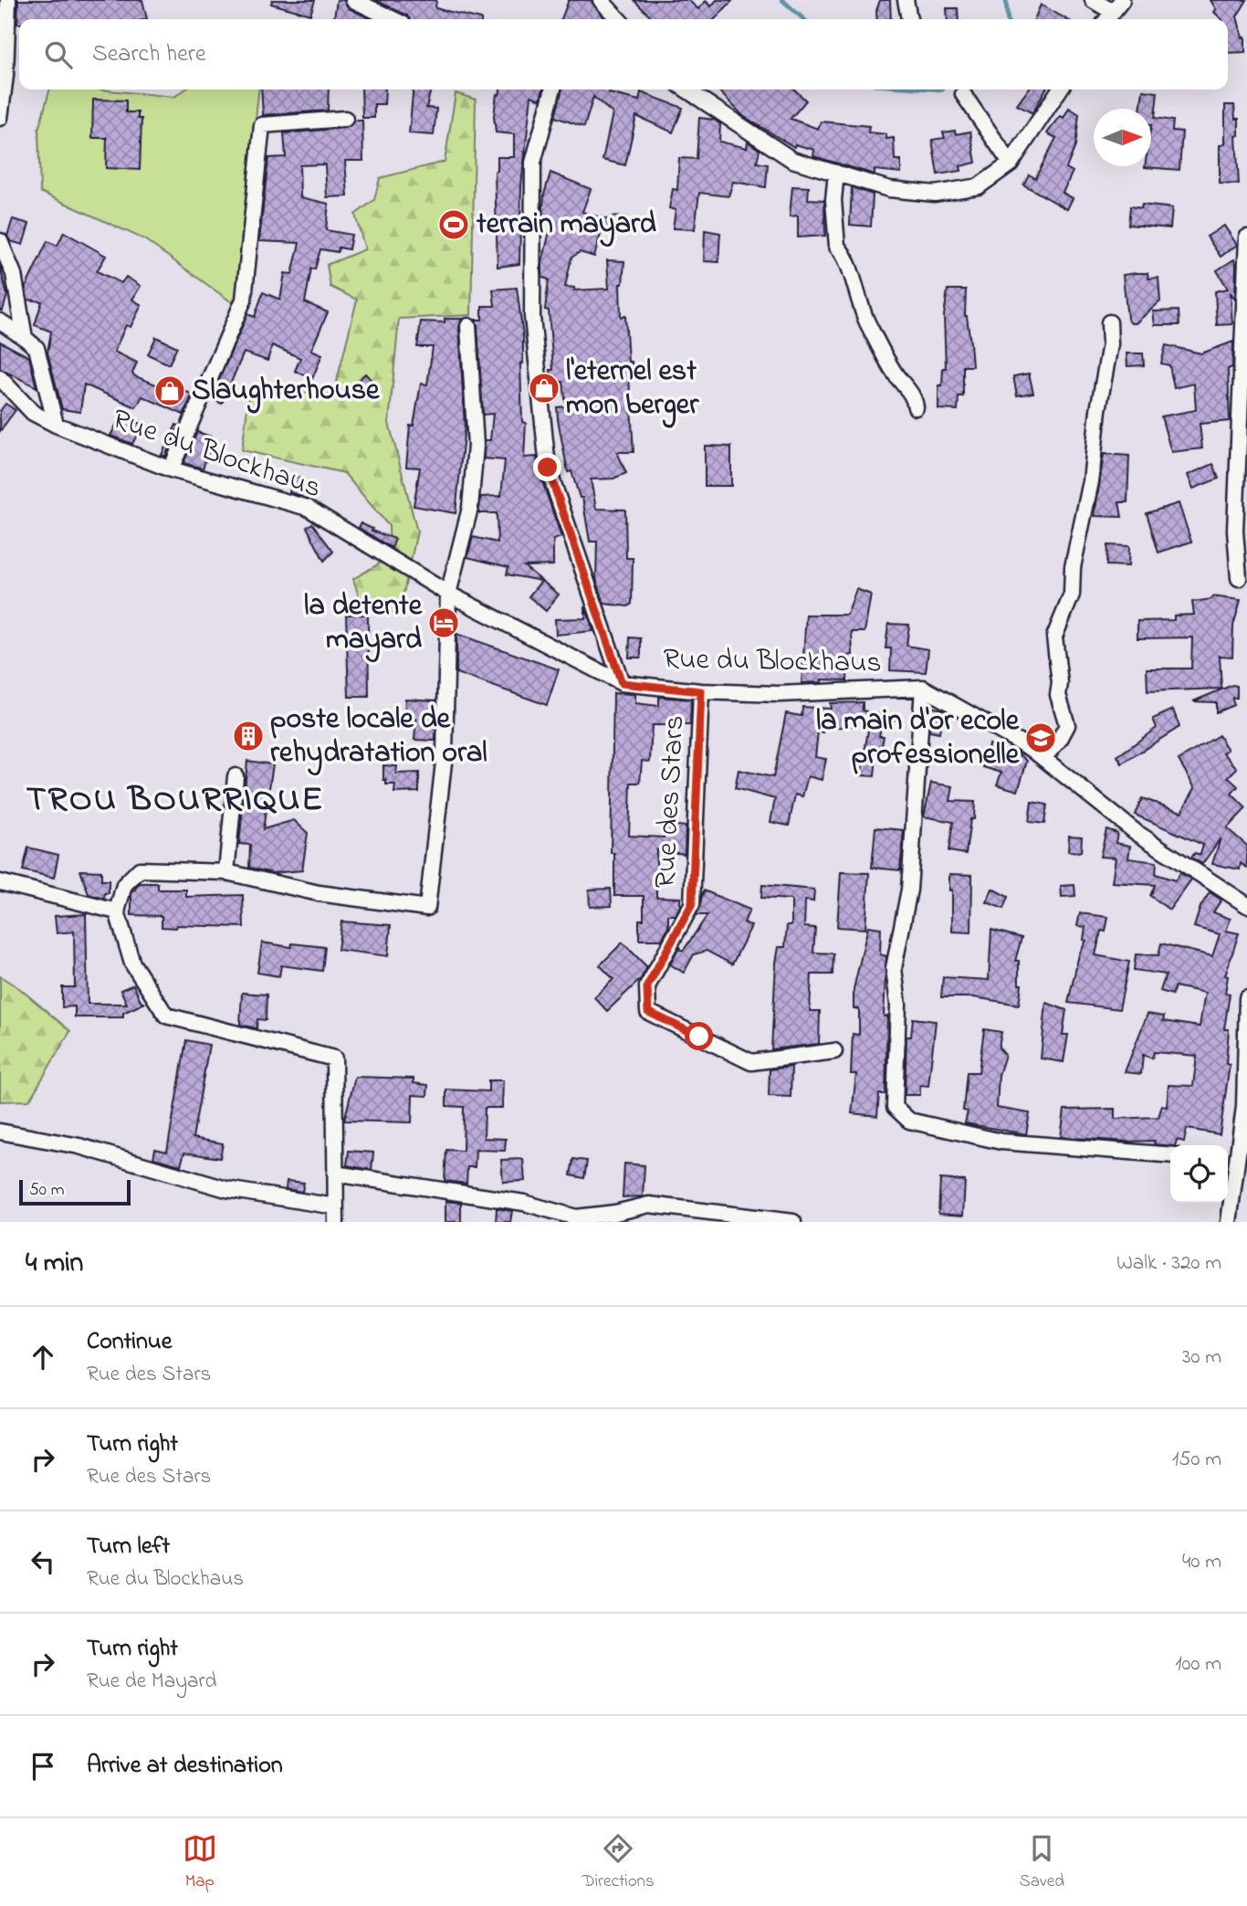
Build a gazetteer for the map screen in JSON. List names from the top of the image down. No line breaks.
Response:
{"streets":{"street":["Rue du Blockhaus","Rue des Stars"]},"crossings":[["Rue du Blockhaus","Rue des Stars"]],"districts":["TROU BOURRIQUE"],"places":{"sports":["terrain mayard"],"shop":["l'eternel est mon berger","Slaughterhouse"],"hotel":["la detente mayard"],"building":["poste locale de rehydratation oral"],"school or university":["la main d'or ecole professionelle"]},"scale_bar":"50 m","north":"right","page":{"search":"Search here","scale":"50 m","heading":["4 min","Walk · 320 m"],"list":[["Continue","Rue des Stars","30 m"],["Turn right","Rue des Stars","150 m"],["Turn left","Rue du Blockhaus","40 m"],["Turn right","Rue de Mayard","100 m"],"Arrive at destination"],"nav":["Map","Directions","Saved"]}}
